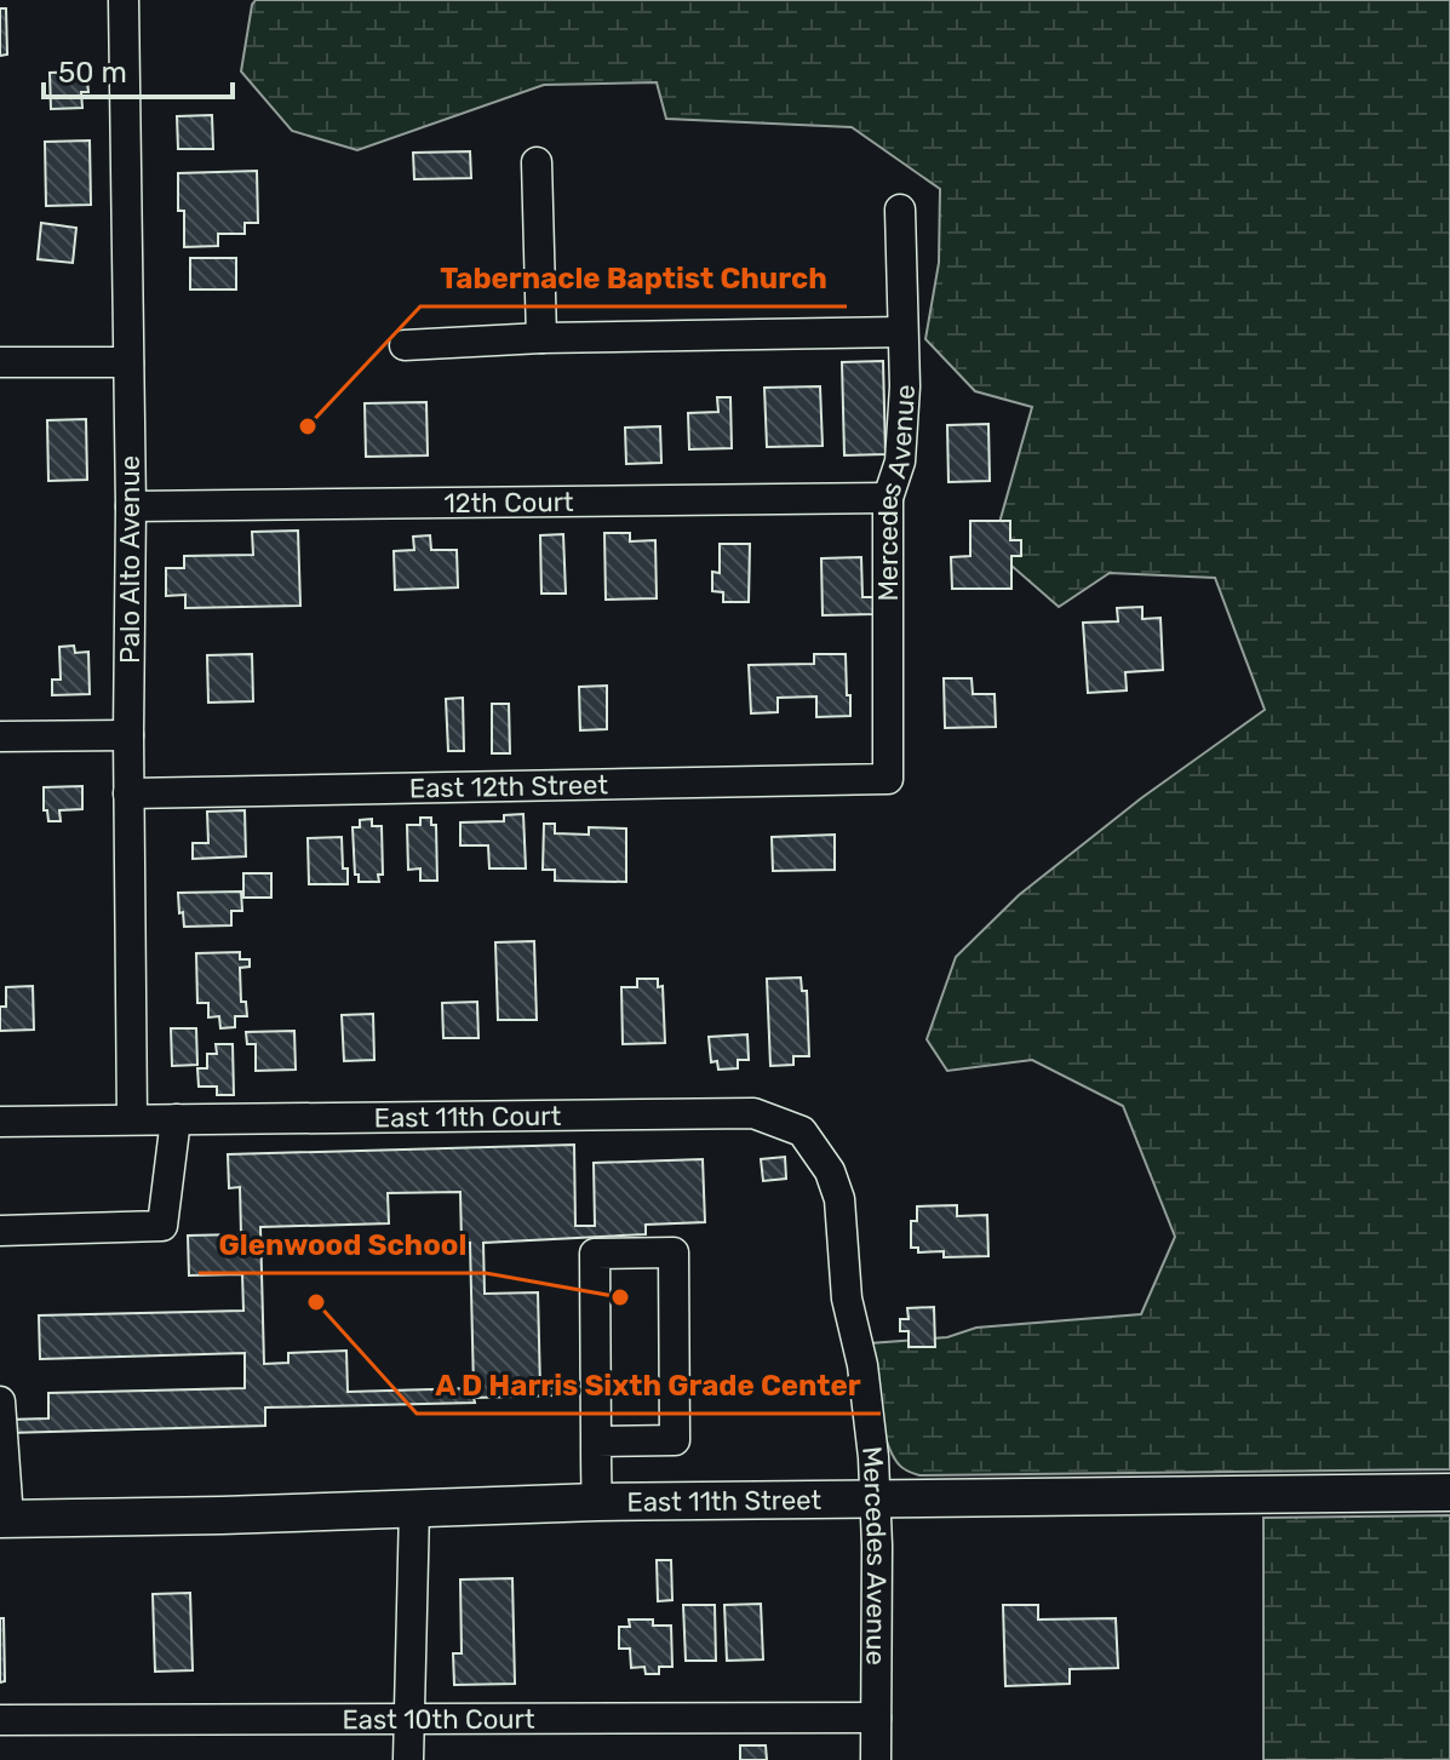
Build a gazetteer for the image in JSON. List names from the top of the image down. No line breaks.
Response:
{"streets":{"main road":["East 11th Street"],"street":["Mercedes Avenue","12th Court","Palo Alto Avenue","East 12th Street","East 11th Court","East 10th Court"]},"crossings":[["Mercedes Avenue","12th Court"],["Mercedes Avenue","East 12th Street"],["Mercedes Avenue","East 11th Court"],["Mercedes Avenue","East 11th Street"],["Mercedes Avenue","East 10th Court"],["12th Court","Palo Alto Avenue"],["Palo Alto Avenue","East 12th Street"],["Palo Alto Avenue","East 11th Court"]],"places":["Tabernacle Baptist Church","Glenwood School","A D Harris Sixth Grade Center"],"scale_bar":"50 m"}
